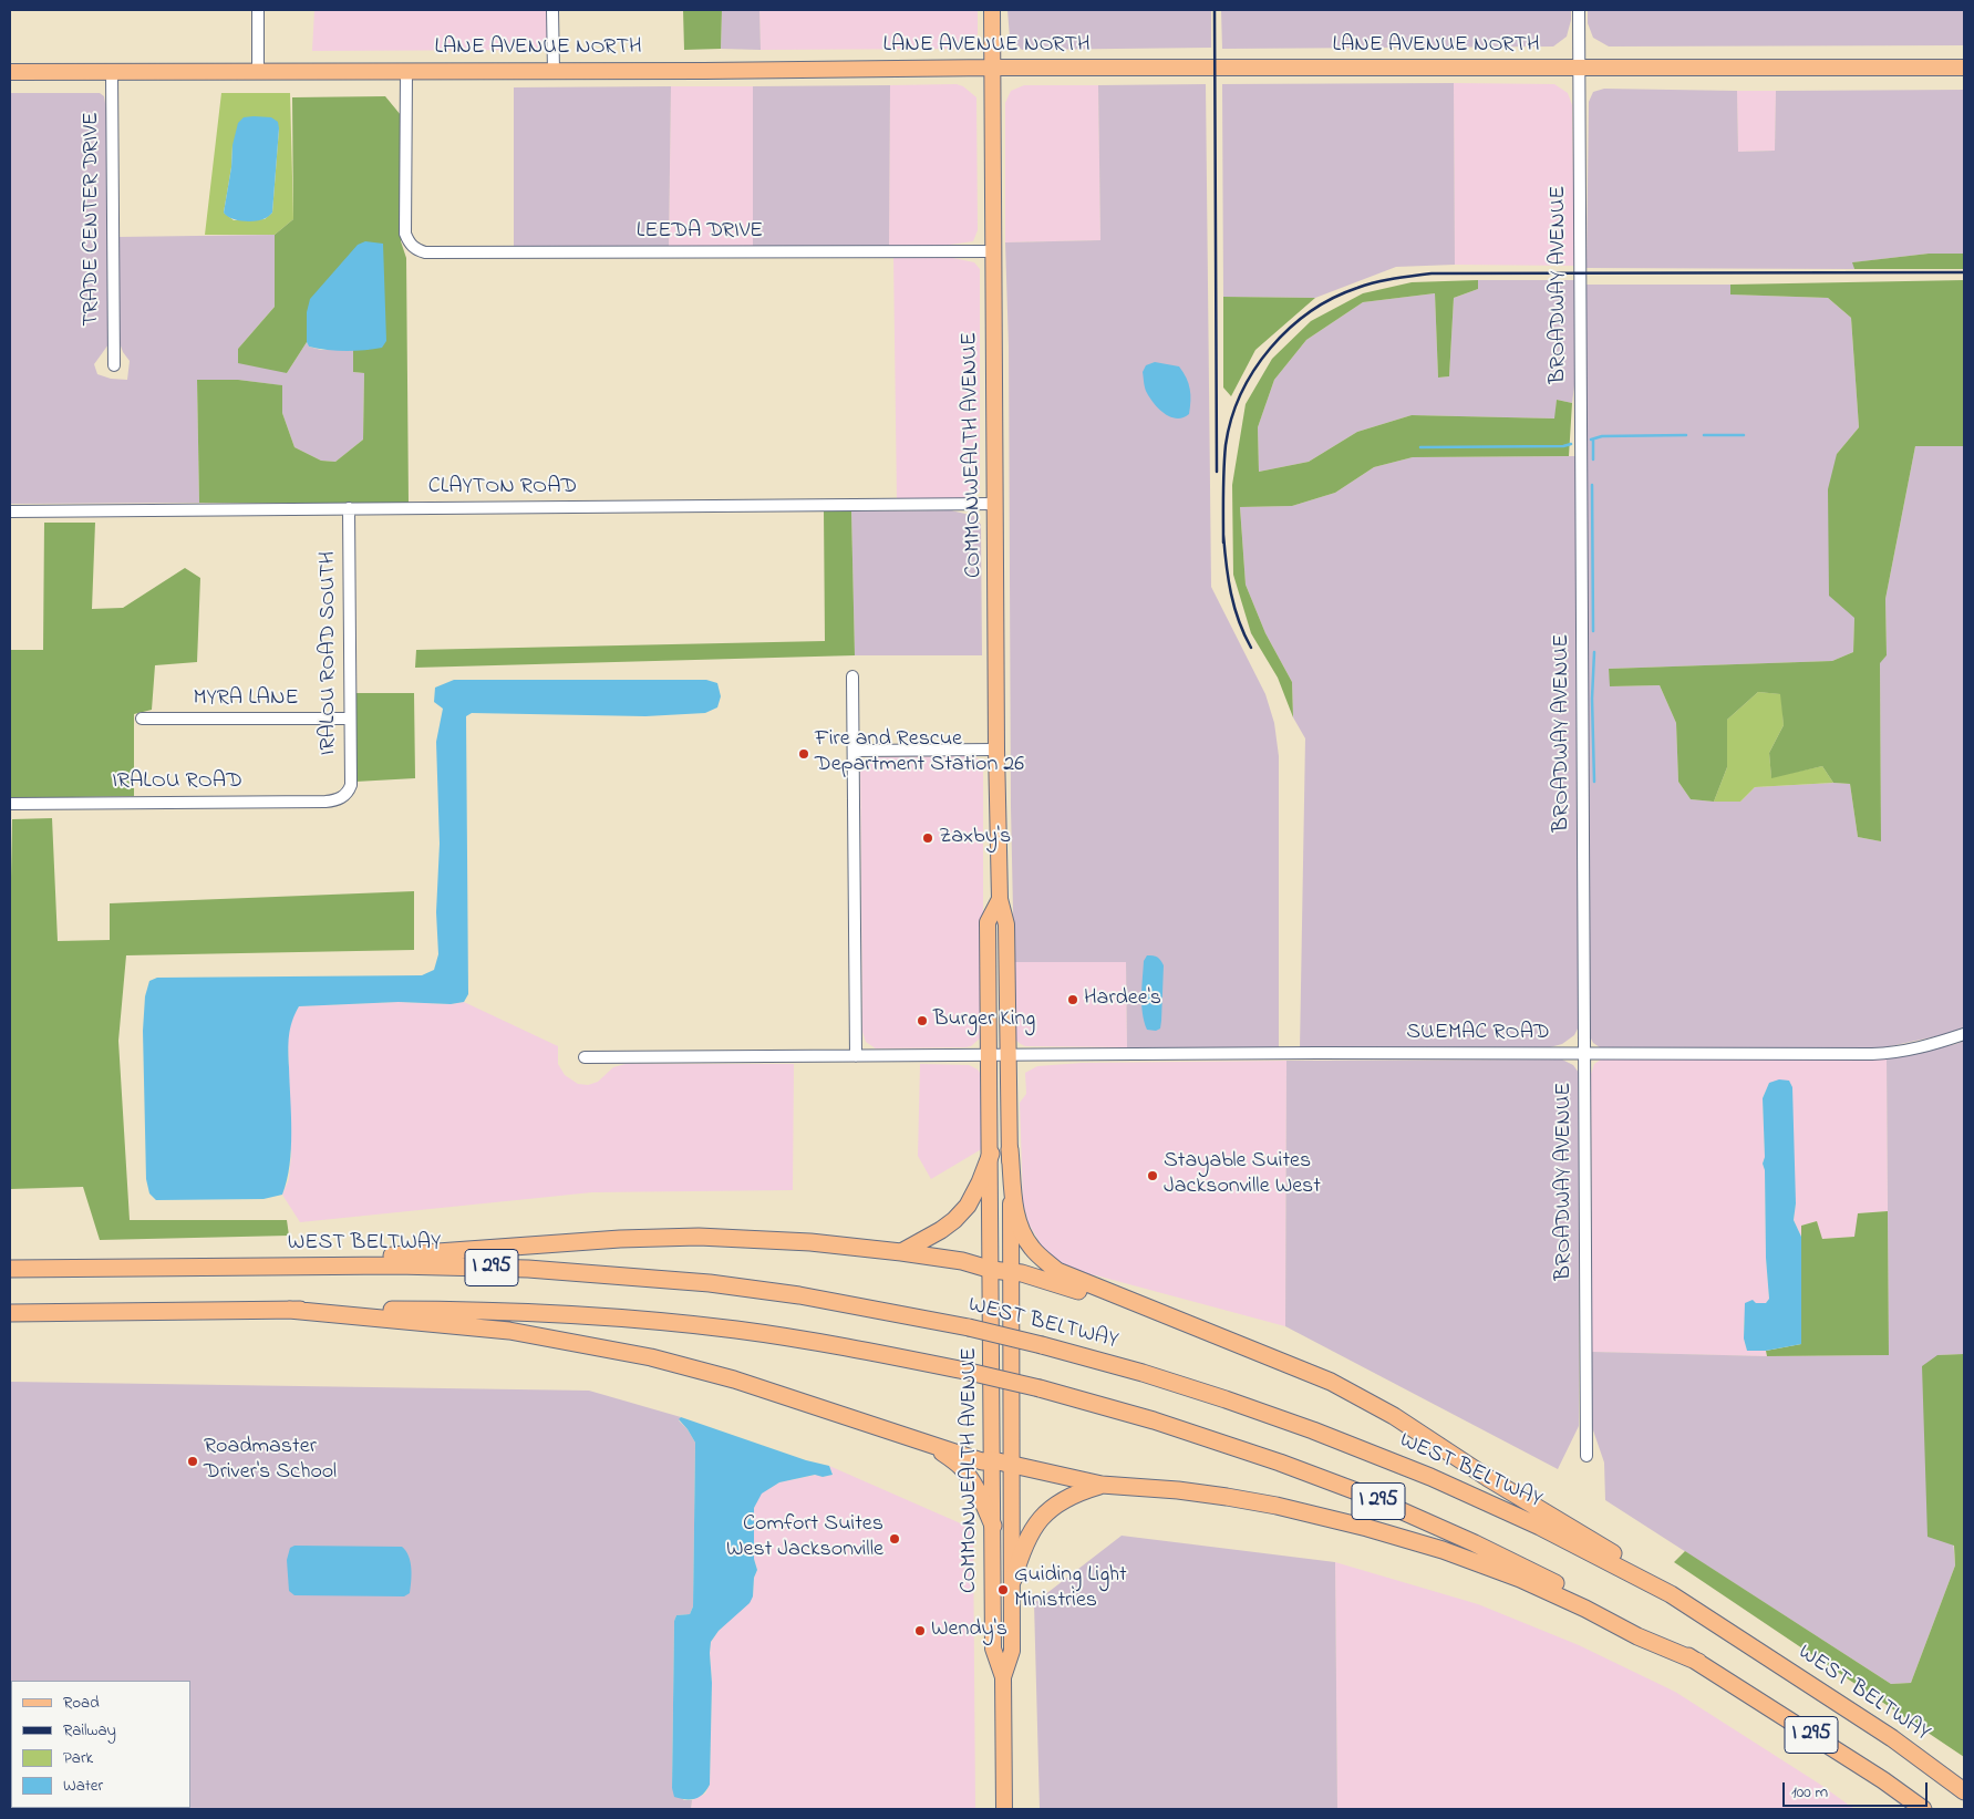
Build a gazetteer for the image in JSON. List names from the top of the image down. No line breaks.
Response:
{"streets":{"highway":["WEST BELTWAY","I 295"],"main road":["LANE AVENUE NORTH","COMMONWEALTH AVENUE"],"street":["TRADE CENTER DRIVE","LEEDA DRIVE","BROADWAY AVENUE","CLAYTON ROAD","IRALOU ROAD SOUTH","MYRA LANE","IRALOU ROAD","SUEMAC ROAD"]},"crossings":[["LANE AVENUE NORTH","TRADE CENTER DRIVE"],["LANE AVENUE NORTH","LEEDA DRIVE"],["LANE AVENUE NORTH","BROADWAY AVENUE"],["LANE AVENUE NORTH","COMMONWEALTH AVENUE"],["LEEDA DRIVE","COMMONWEALTH AVENUE"],["BROADWAY AVENUE","SUEMAC ROAD"],["COMMONWEALTH AVENUE","CLAYTON ROAD"],["COMMONWEALTH AVENUE","SUEMAC ROAD"],["CLAYTON ROAD","IRALOU ROAD SOUTH"],["IRALOU ROAD SOUTH","MYRA LANE"],["IRALOU ROAD SOUTH","IRALOU ROAD"]],"places":["Fire and Rescue Department Station 26","Zaxby's","Hardee's","Burger King","Stayable Suites Jacksonville West","Roadmaster Driver's School","Comfort Suites West Jacksonville","Guiding Light Ministries","Wendy's"],"legend":["Road","Railway","Park","Water"],"scale_bar":"100 m"}
